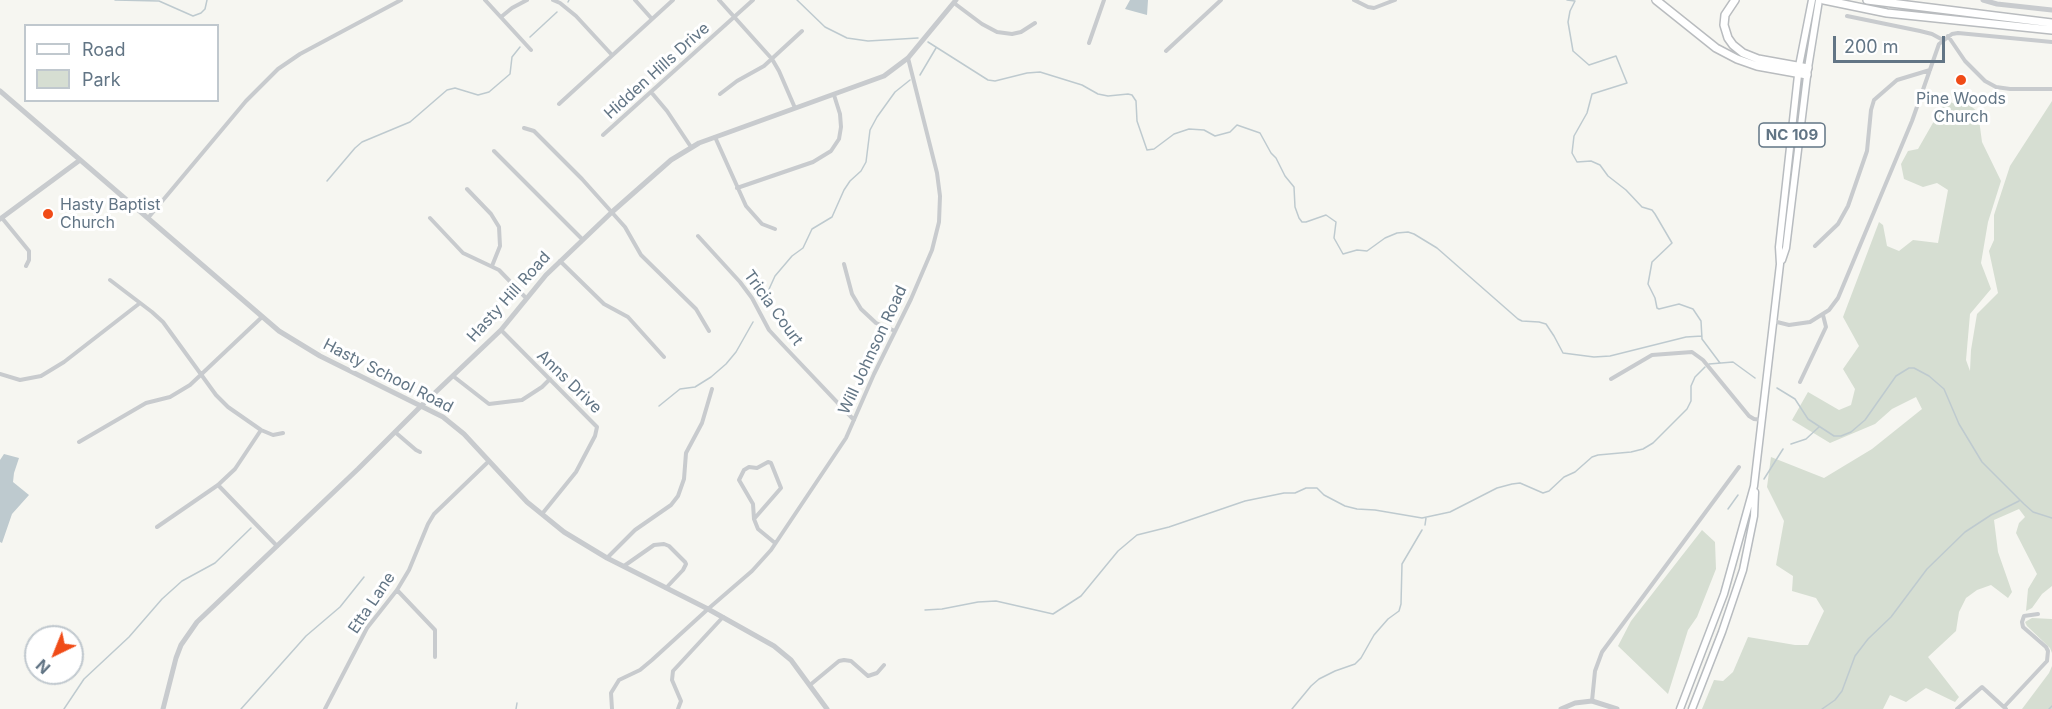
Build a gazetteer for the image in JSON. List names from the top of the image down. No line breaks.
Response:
{"streets":{"main road":["NC 109"],"street":["Hidden Hills Drive","Hasty Hill Road","Tricia Court","Will Johnson Road","Hasty School Road","Anns Drive","Etta Lane"]},"crossings":[["Hasty Hill Road","Will Johnson Road"],["Hasty Hill Road","Hasty School Road"],["Hasty Hill Road","Anns Drive"],["Tricia Court","Will Johnson Road"],["Will Johnson Road","Hasty School Road"],["Hasty School Road","Anns Drive"],["Hasty School Road","Etta Lane"]],"places":["Pine Woods Church","Hasty Baptist Church"],"legend":["Road","Park"],"scale_bar":"200 m","north":"bottom left"}
